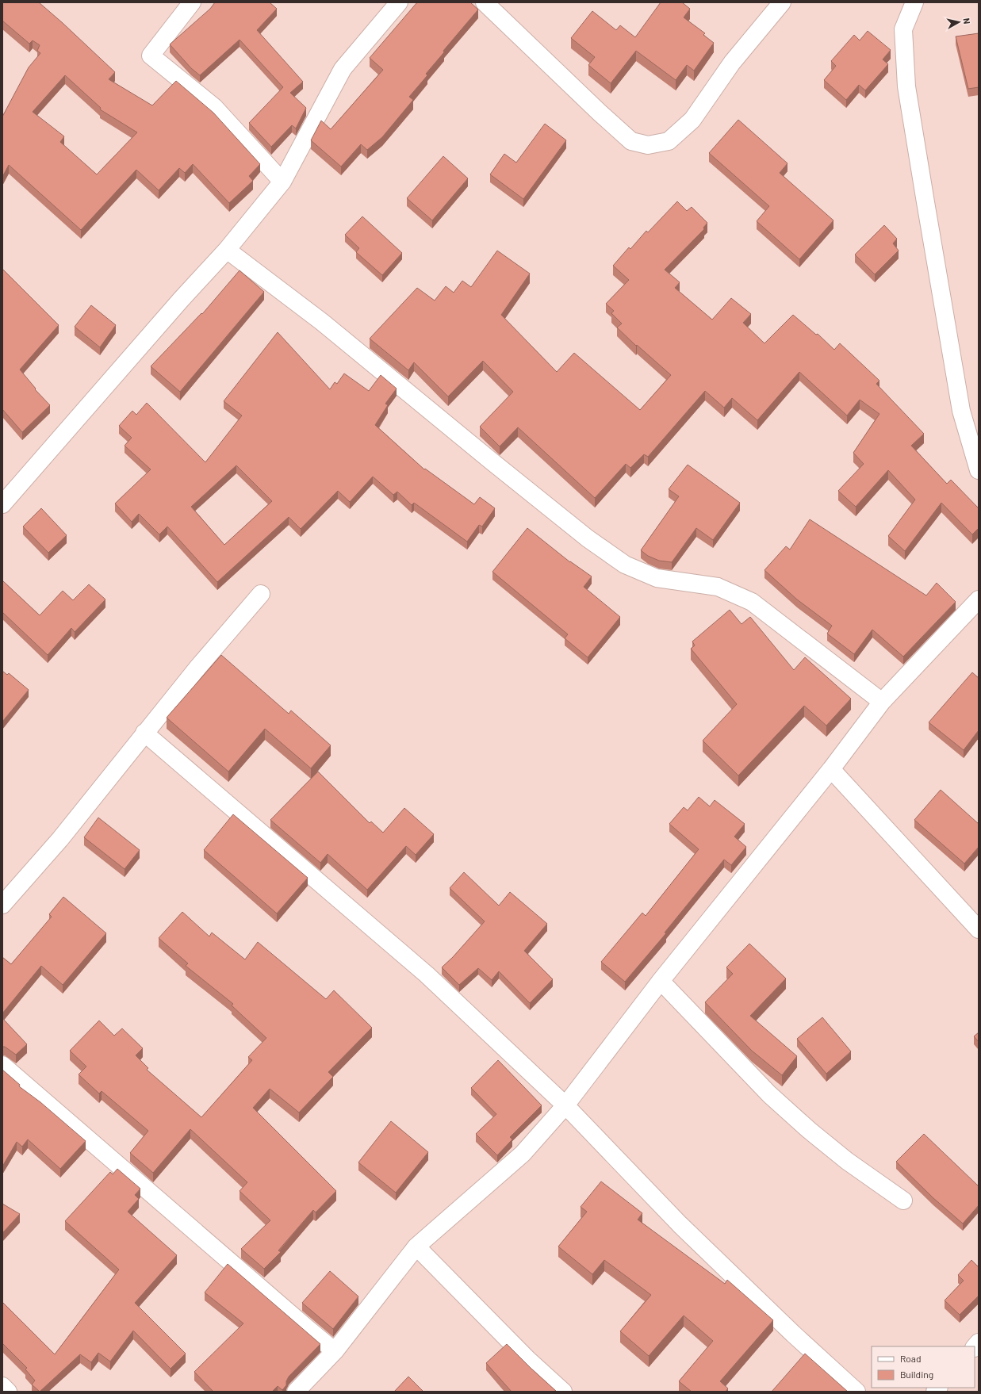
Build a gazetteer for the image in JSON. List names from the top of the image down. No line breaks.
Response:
{"legend":["Road","Building"],"north":"right"}
